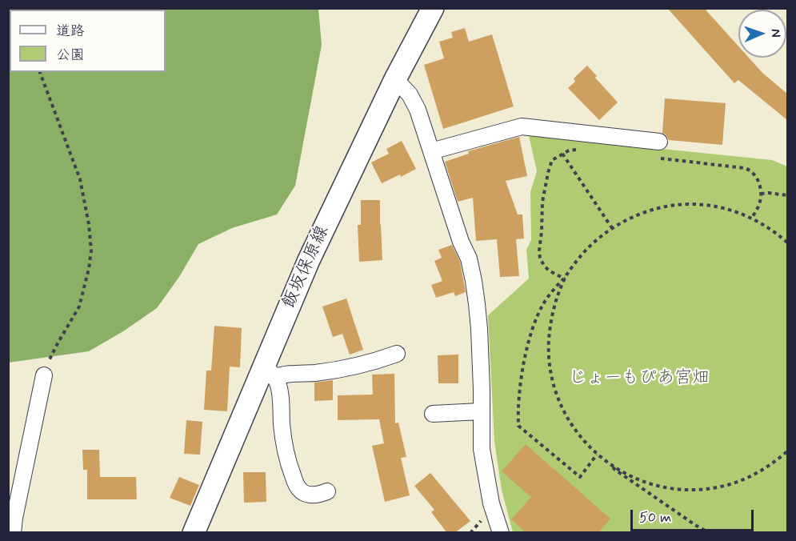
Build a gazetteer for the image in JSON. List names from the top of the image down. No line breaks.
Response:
{"streets":{"main road":["飯坂保原線"]},"parks":["じょーもぴあ宮畑"],"legend":["道路","公園"],"scale_bar":"50 m","north":"right"}
